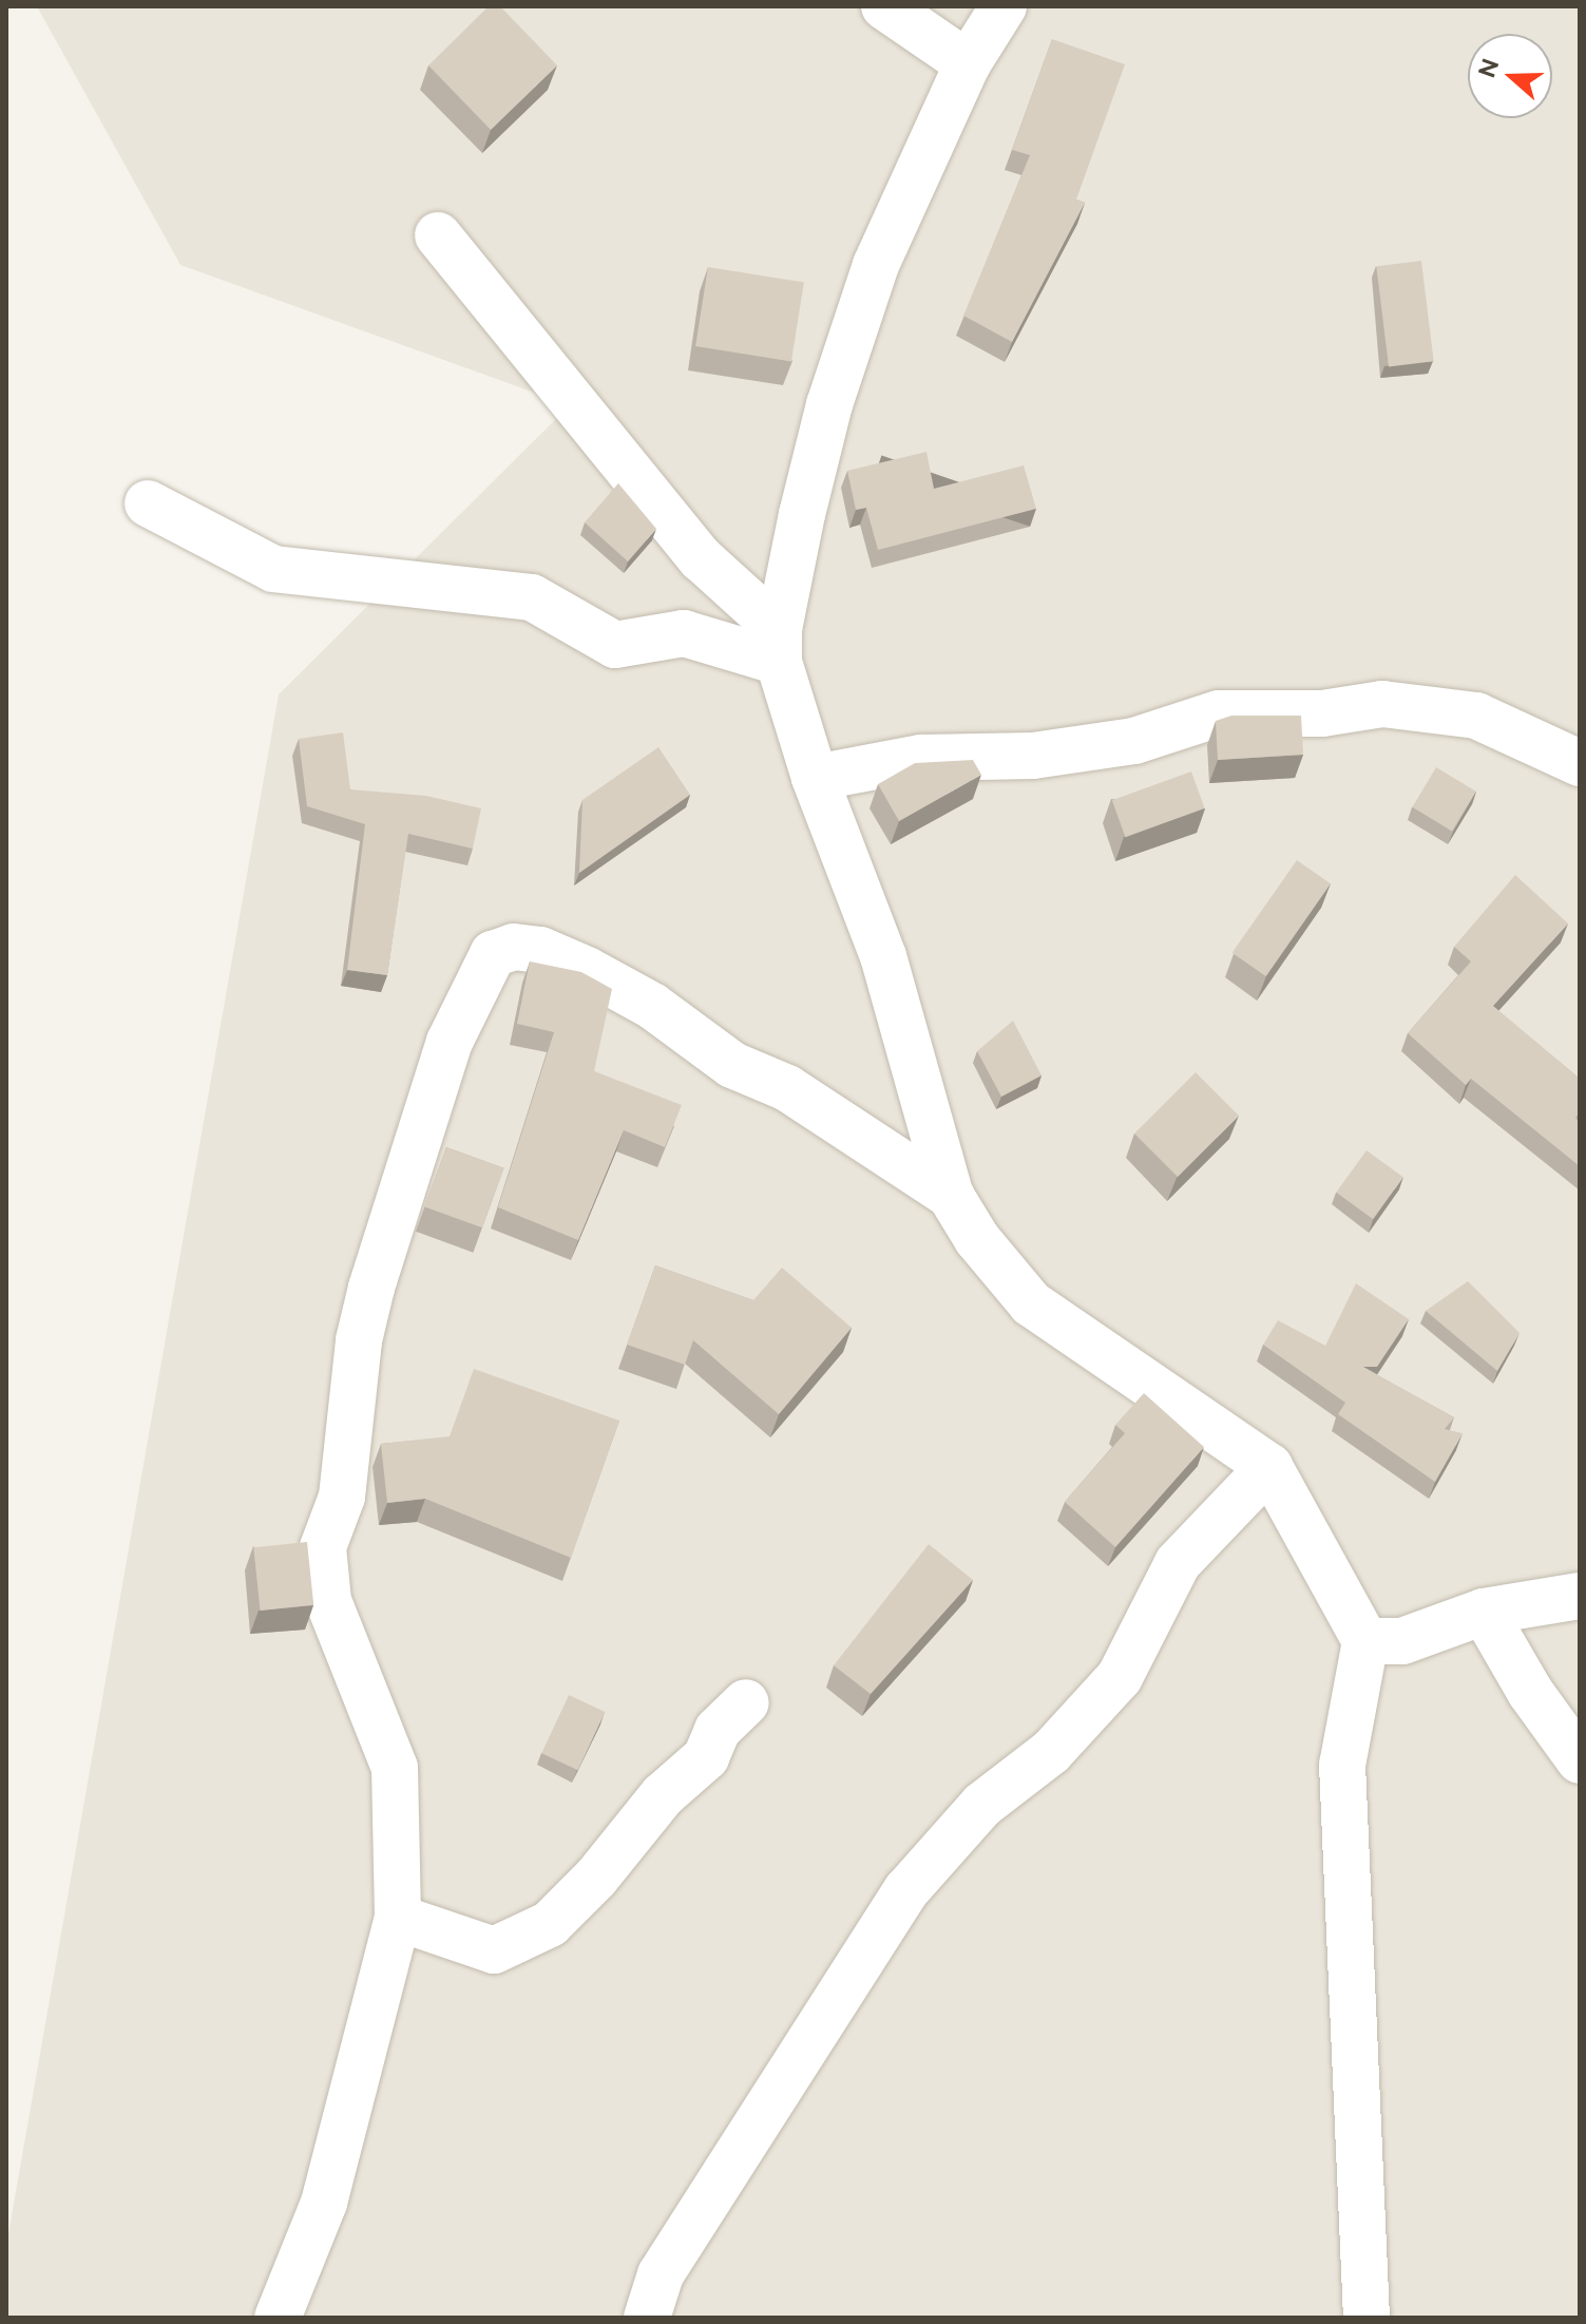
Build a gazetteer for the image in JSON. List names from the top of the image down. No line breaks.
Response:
{"north":"left"}
